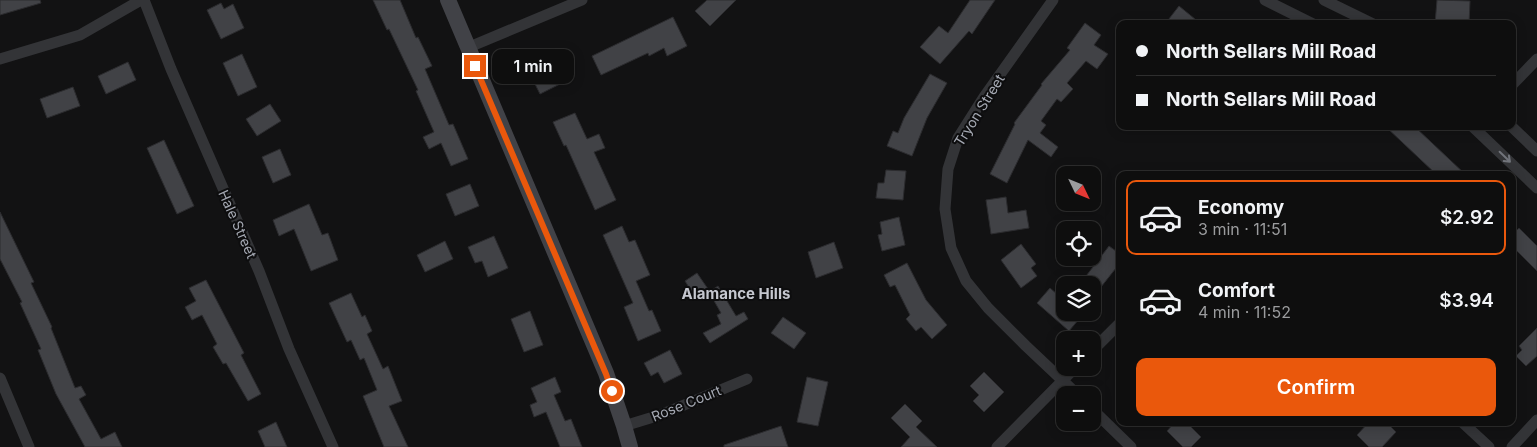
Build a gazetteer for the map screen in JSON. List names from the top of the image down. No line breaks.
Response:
{"streets":{"street":["Tryon Street","Hale Street","Rose Court"]},"districts":["Alamance Hills"],"north":"bottom right","page":{"banner":["North Sellars Mill Road","North Sellars Mill Road"],"bubble":"1 min","map_buttons":["+","−"],"list":[{"name":"Economy","note":"3 min · 11:51","value":"$2.92"},{"name":"Comfort","note":"4 min · 11:52","value":"$3.94"}],"buttons":"Confirm"}}
